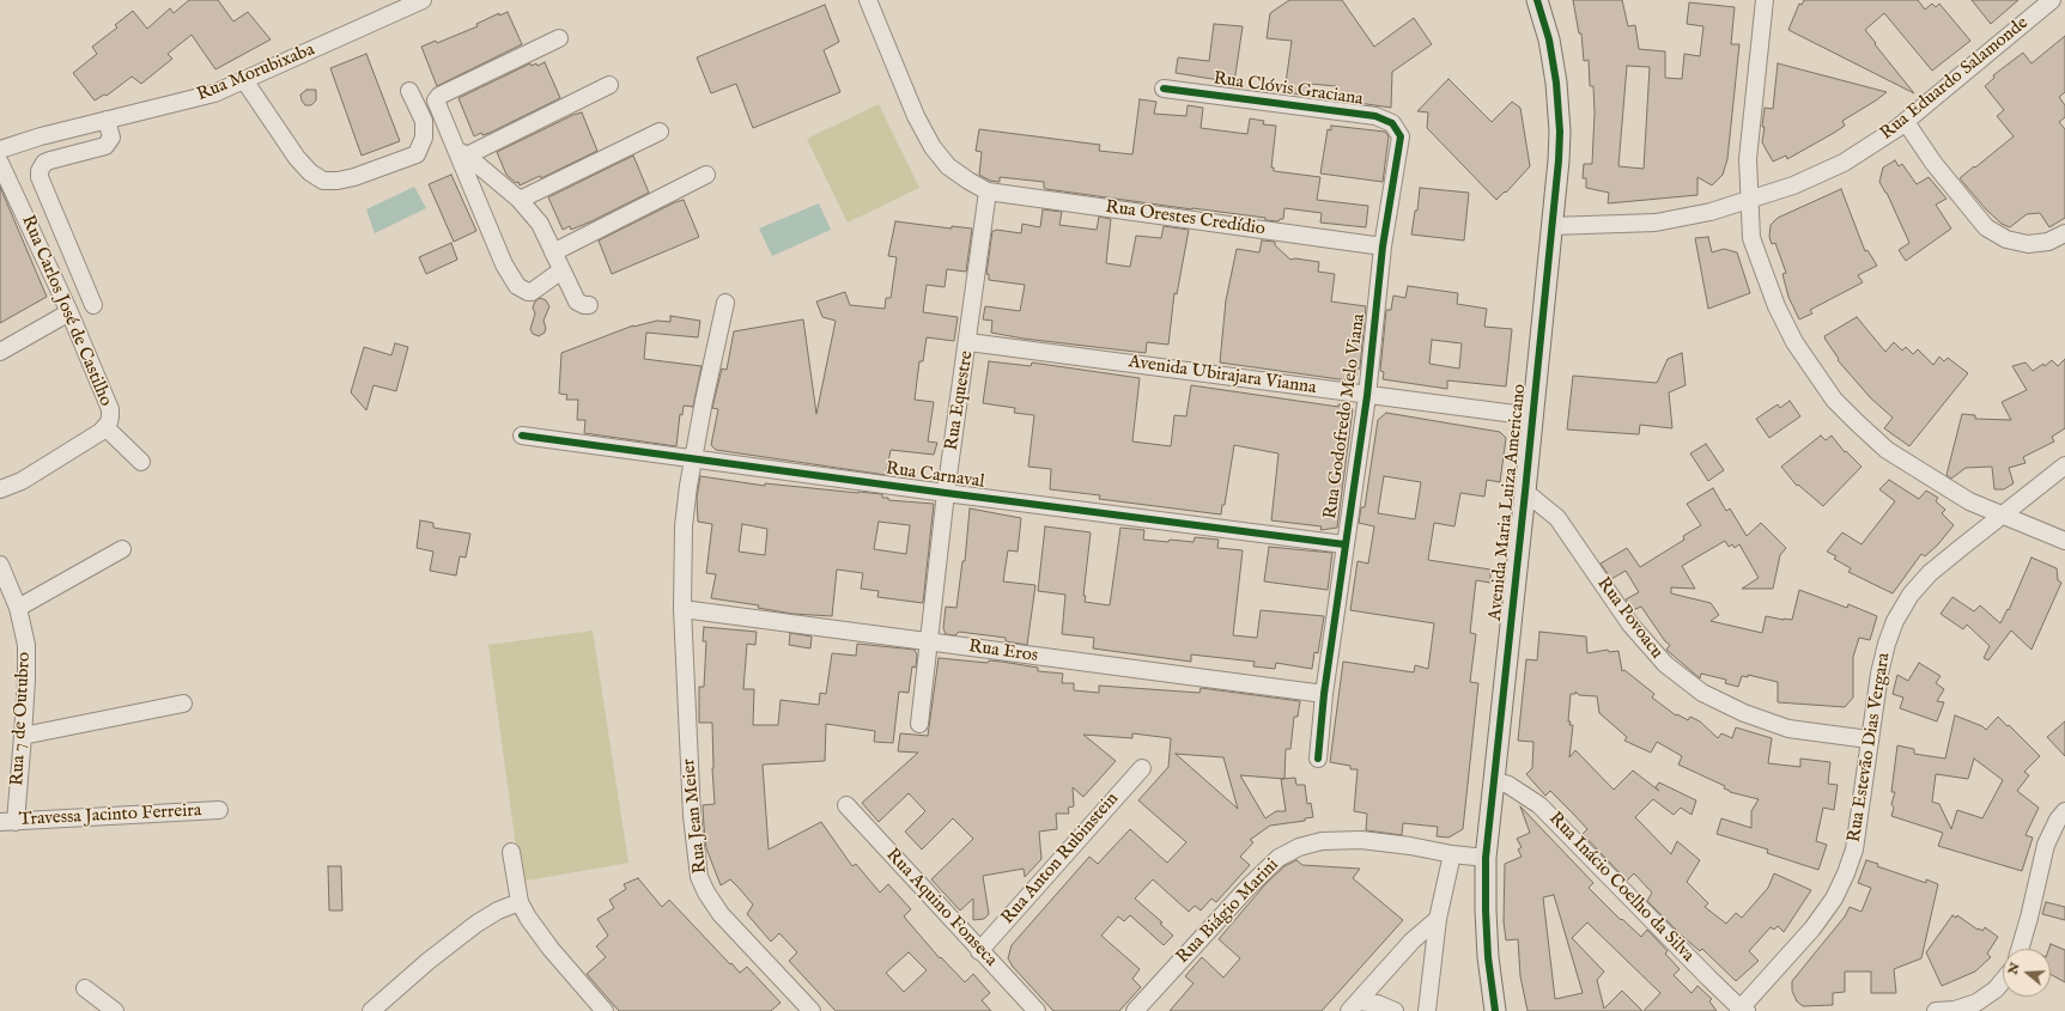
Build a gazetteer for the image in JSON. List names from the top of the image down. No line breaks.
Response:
{"streets":{"main road":["Avenida Maria Luiza Americano"],"street":["Rua Morubixaba","Rua Eduardo Salamonde","Rua Clóvis Graciana","Rua Orestes Credídio","Rua Carlos José de Castilho","Avenida Ubirajara Vianna","Rua Equestre","Rua Godofredo Melo Viana","Rua Carnaval","Rua Povoacu","Rua Eros","Rua 7 de Outubro","Rua Estevão Dias Vergara","Travessa Jacinto Ferreira","Rua Jean Meier","Rua Anton Rubinstein","Rua Inácio Coelho da Silva","Rua Aquino Fonseca","Rua Biágio Marini"]},"crossings":[["Rua Eduardo Salamonde","Avenida Maria Luiza Americano"],["Rua Clóvis Graciana","Rua Godofredo Melo Viana"],["Rua Orestes Credídio","Rua Equestre"],["Rua Orestes Credídio","Rua Godofredo Melo Viana"],["Avenida Ubirajara Vianna","Rua Equestre"],["Avenida Ubirajara Vianna","Rua Godofredo Melo Viana"],["Avenida Ubirajara Vianna","Avenida Maria Luiza Americano"],["Rua Equestre","Rua Carnaval"],["Rua Equestre","Rua Eros"],["Rua Godofredo Melo Viana","Rua Carnaval"],["Rua Godofredo Melo Viana","Rua Eros"],["Rua Carnaval","Rua Jean Meier"],["Avenida Maria Luiza Americano","Rua Povoacu"],["Avenida Maria Luiza Americano","Rua Inácio Coelho da Silva"],["Avenida Maria Luiza Americano","Rua Biágio Marini"],["Rua Povoacu","Rua Estevão Dias Vergara"],["Rua Eros","Rua Jean Meier"],["Rua 7 de Outubro","Travessa Jacinto Ferreira"],["Rua Estevão Dias Vergara","Rua Inácio Coelho da Silva"],["Rua Anton Rubinstein","Rua Aquino Fonseca"]],"north":"left"}
